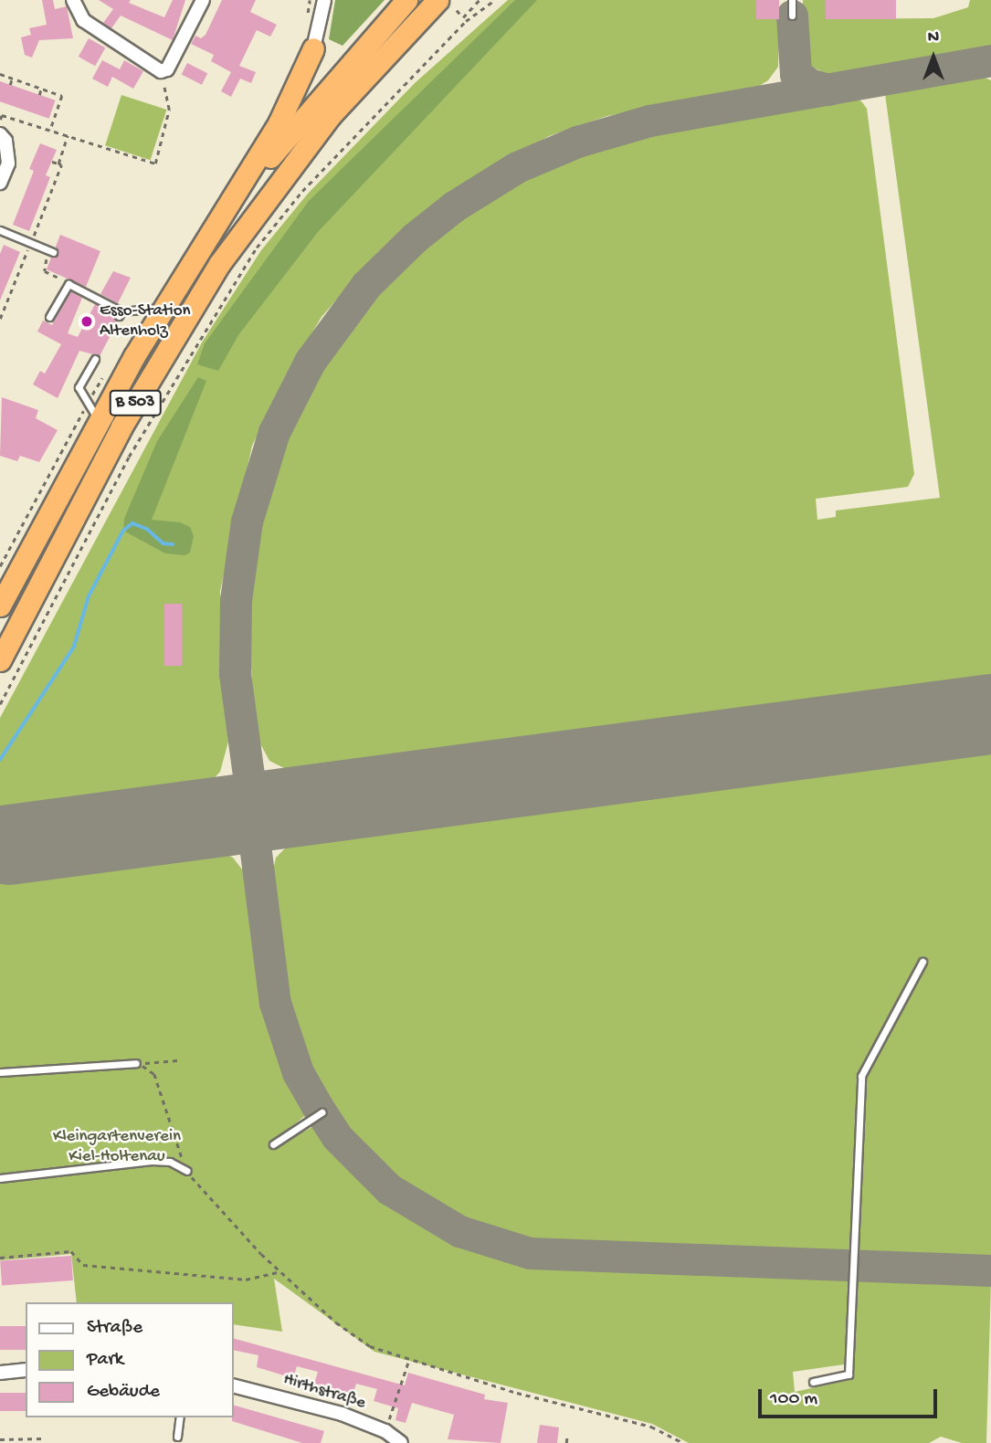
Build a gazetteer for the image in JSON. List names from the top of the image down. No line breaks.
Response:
{"streets":{"highway":["B 503"],"street":["Hirthstraße"]},"parks":["Kleingartenverein Kiel-Holtenau"],"places":["Esso-Station Altenholz"],"legend":["Straße","Park","Gebäude"],"scale_bar":"100 m","north":"top"}
